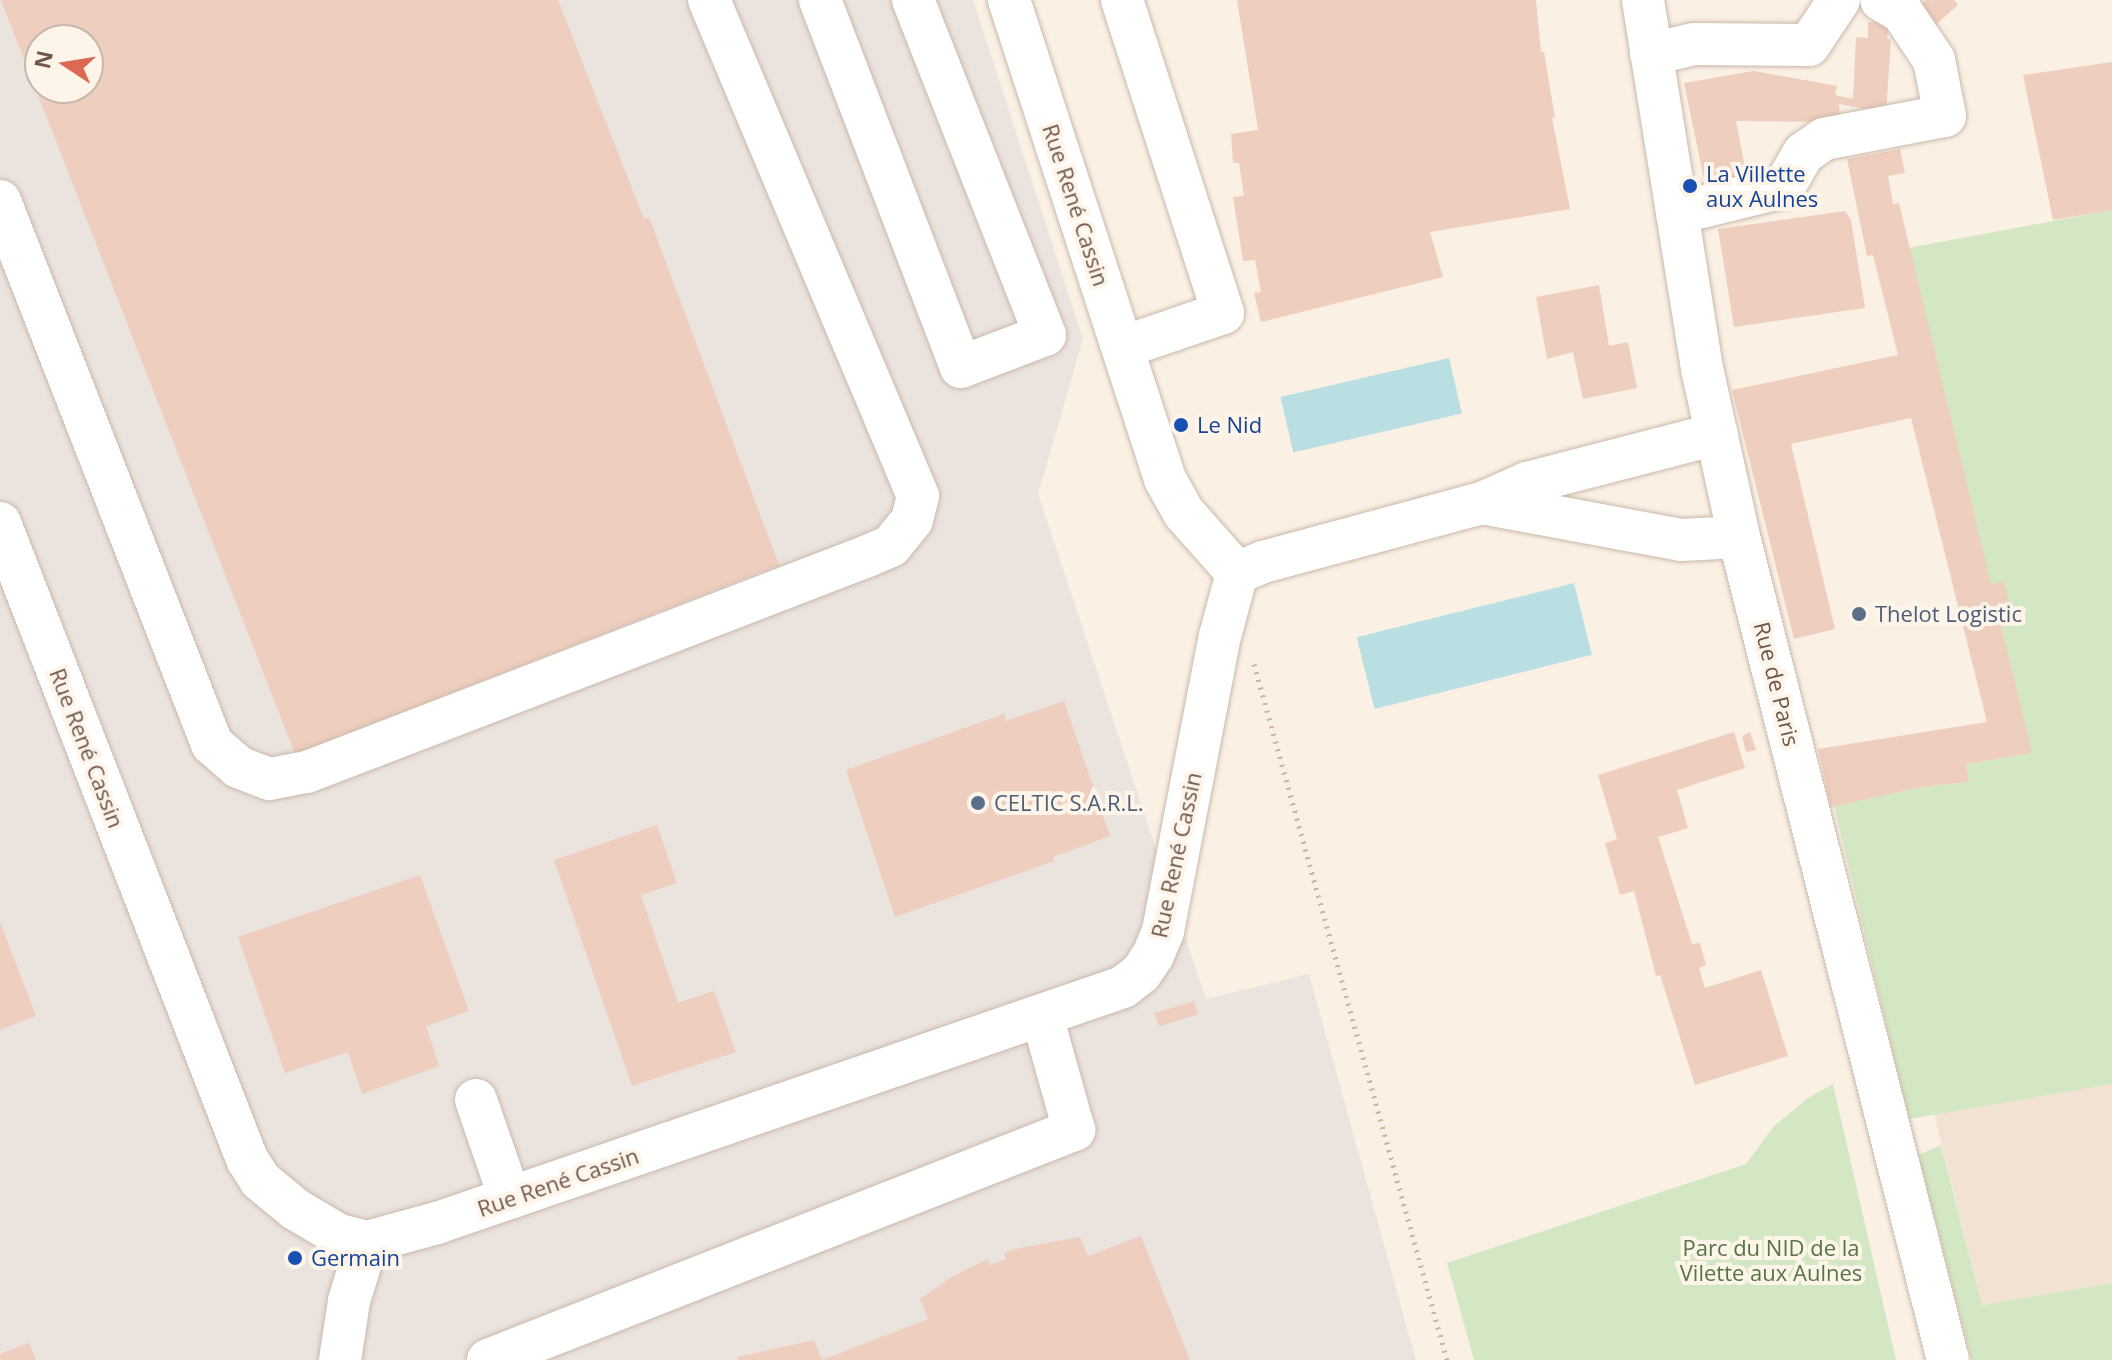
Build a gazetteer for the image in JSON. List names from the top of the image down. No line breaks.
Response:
{"streets":{"street":["Rue René Cassin","Rue de Paris"]},"parks":["Parc du NID de la Vilette aux Aulnes"],"places":["La Villette aux Aulnes","Le Nid","Thelot Logistic","CELTIC S.A.R.L.","Germain"],"north":"left"}
